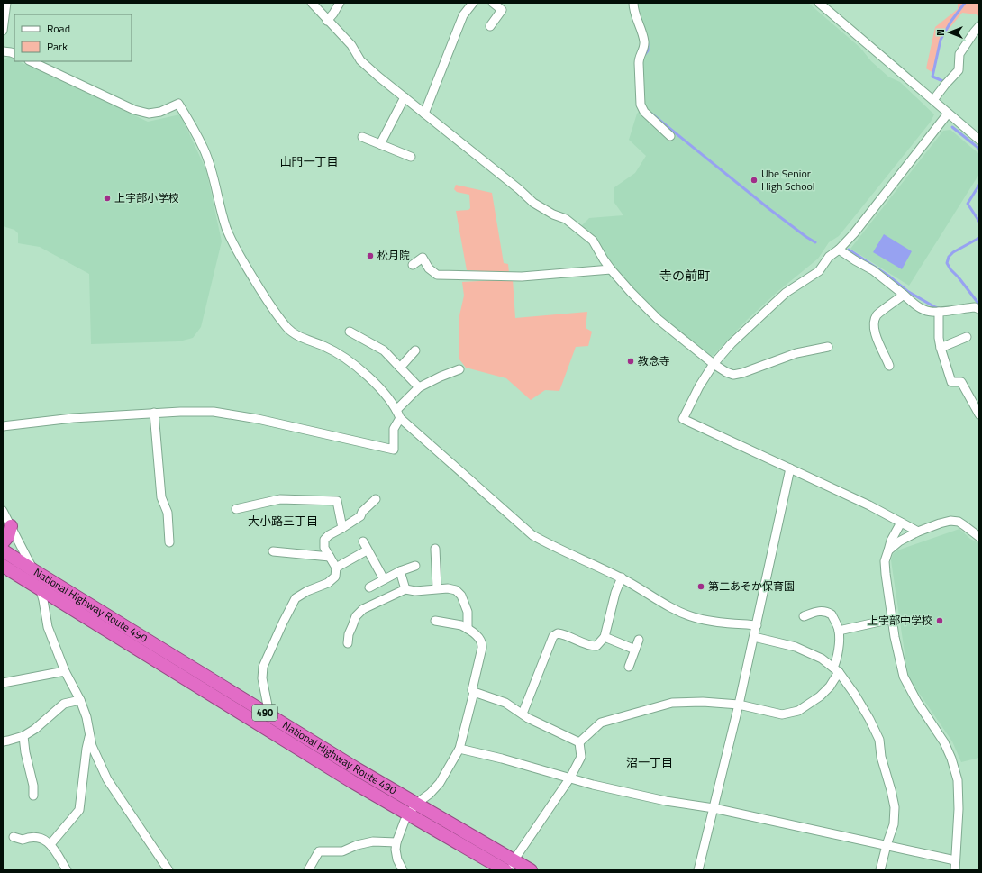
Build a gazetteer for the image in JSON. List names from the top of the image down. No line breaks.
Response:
{"streets":{"highway":["National Highway Route 490","490"]},"districts":["山門一丁目","寺の前町","大小路三丁目","沼一丁目"],"places":["Ube Senior High School","上宇部小学校","松月院","教念寺","第二あそか保育園","上宇部中学校"],"legend":["Road","Park"],"north":"left"}
